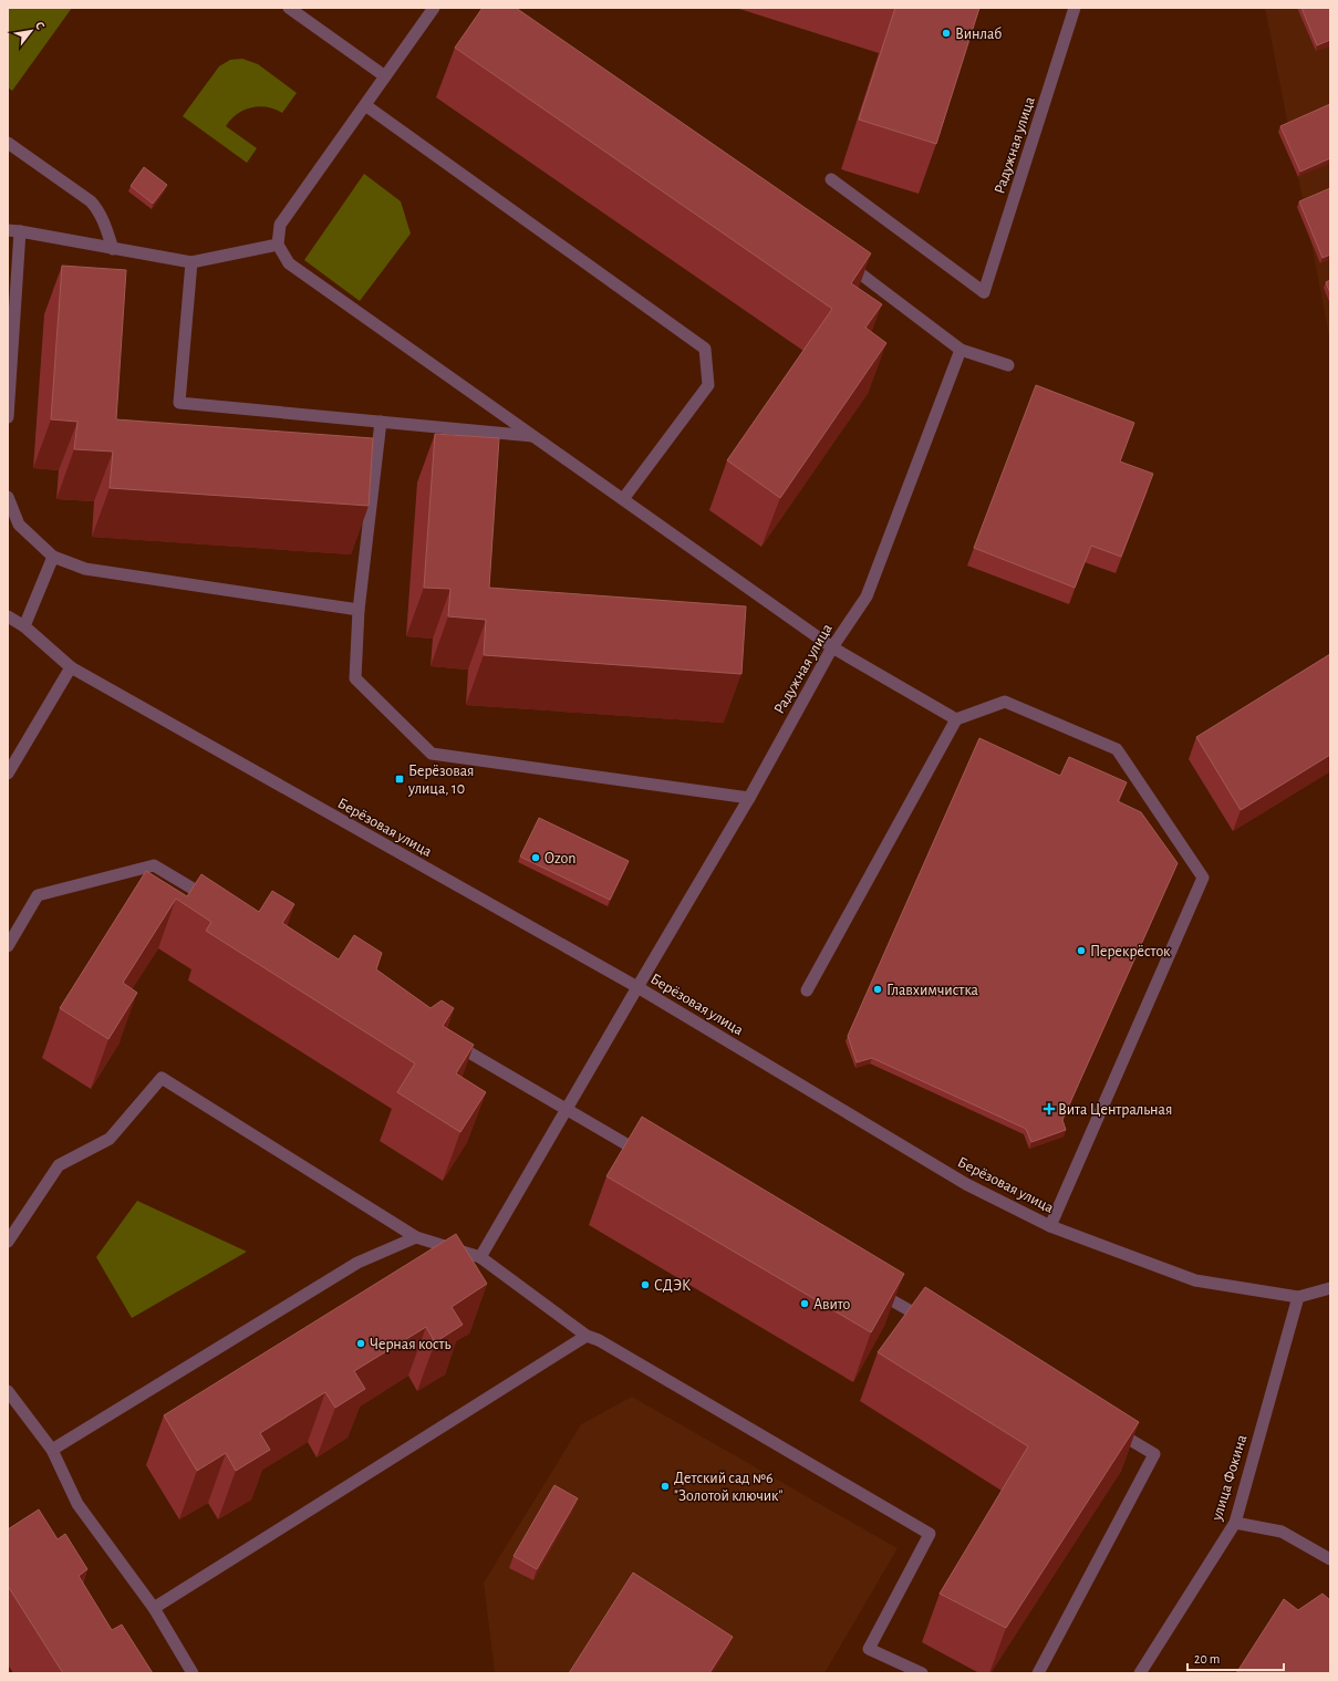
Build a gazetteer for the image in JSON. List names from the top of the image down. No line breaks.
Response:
{"streets":{"street":["Радужная улица","Берёзовая улица","улица Фокина"]},"crossings":[["Радужная улица","Берёзовая улица"],["Берёзовая улица","улица Фокина"]],"places":{"other":["Винлаб","Ozon","Перекрёсток","Главхимчистка","СДЭК","Авито","Черная кость","Детский сад №6 \"Золотой ключик\""],"transit":["Берёзовая улица, 10"],"health":["Вита Центральная"]},"scale_bar":"20 m","north":"top right"}
